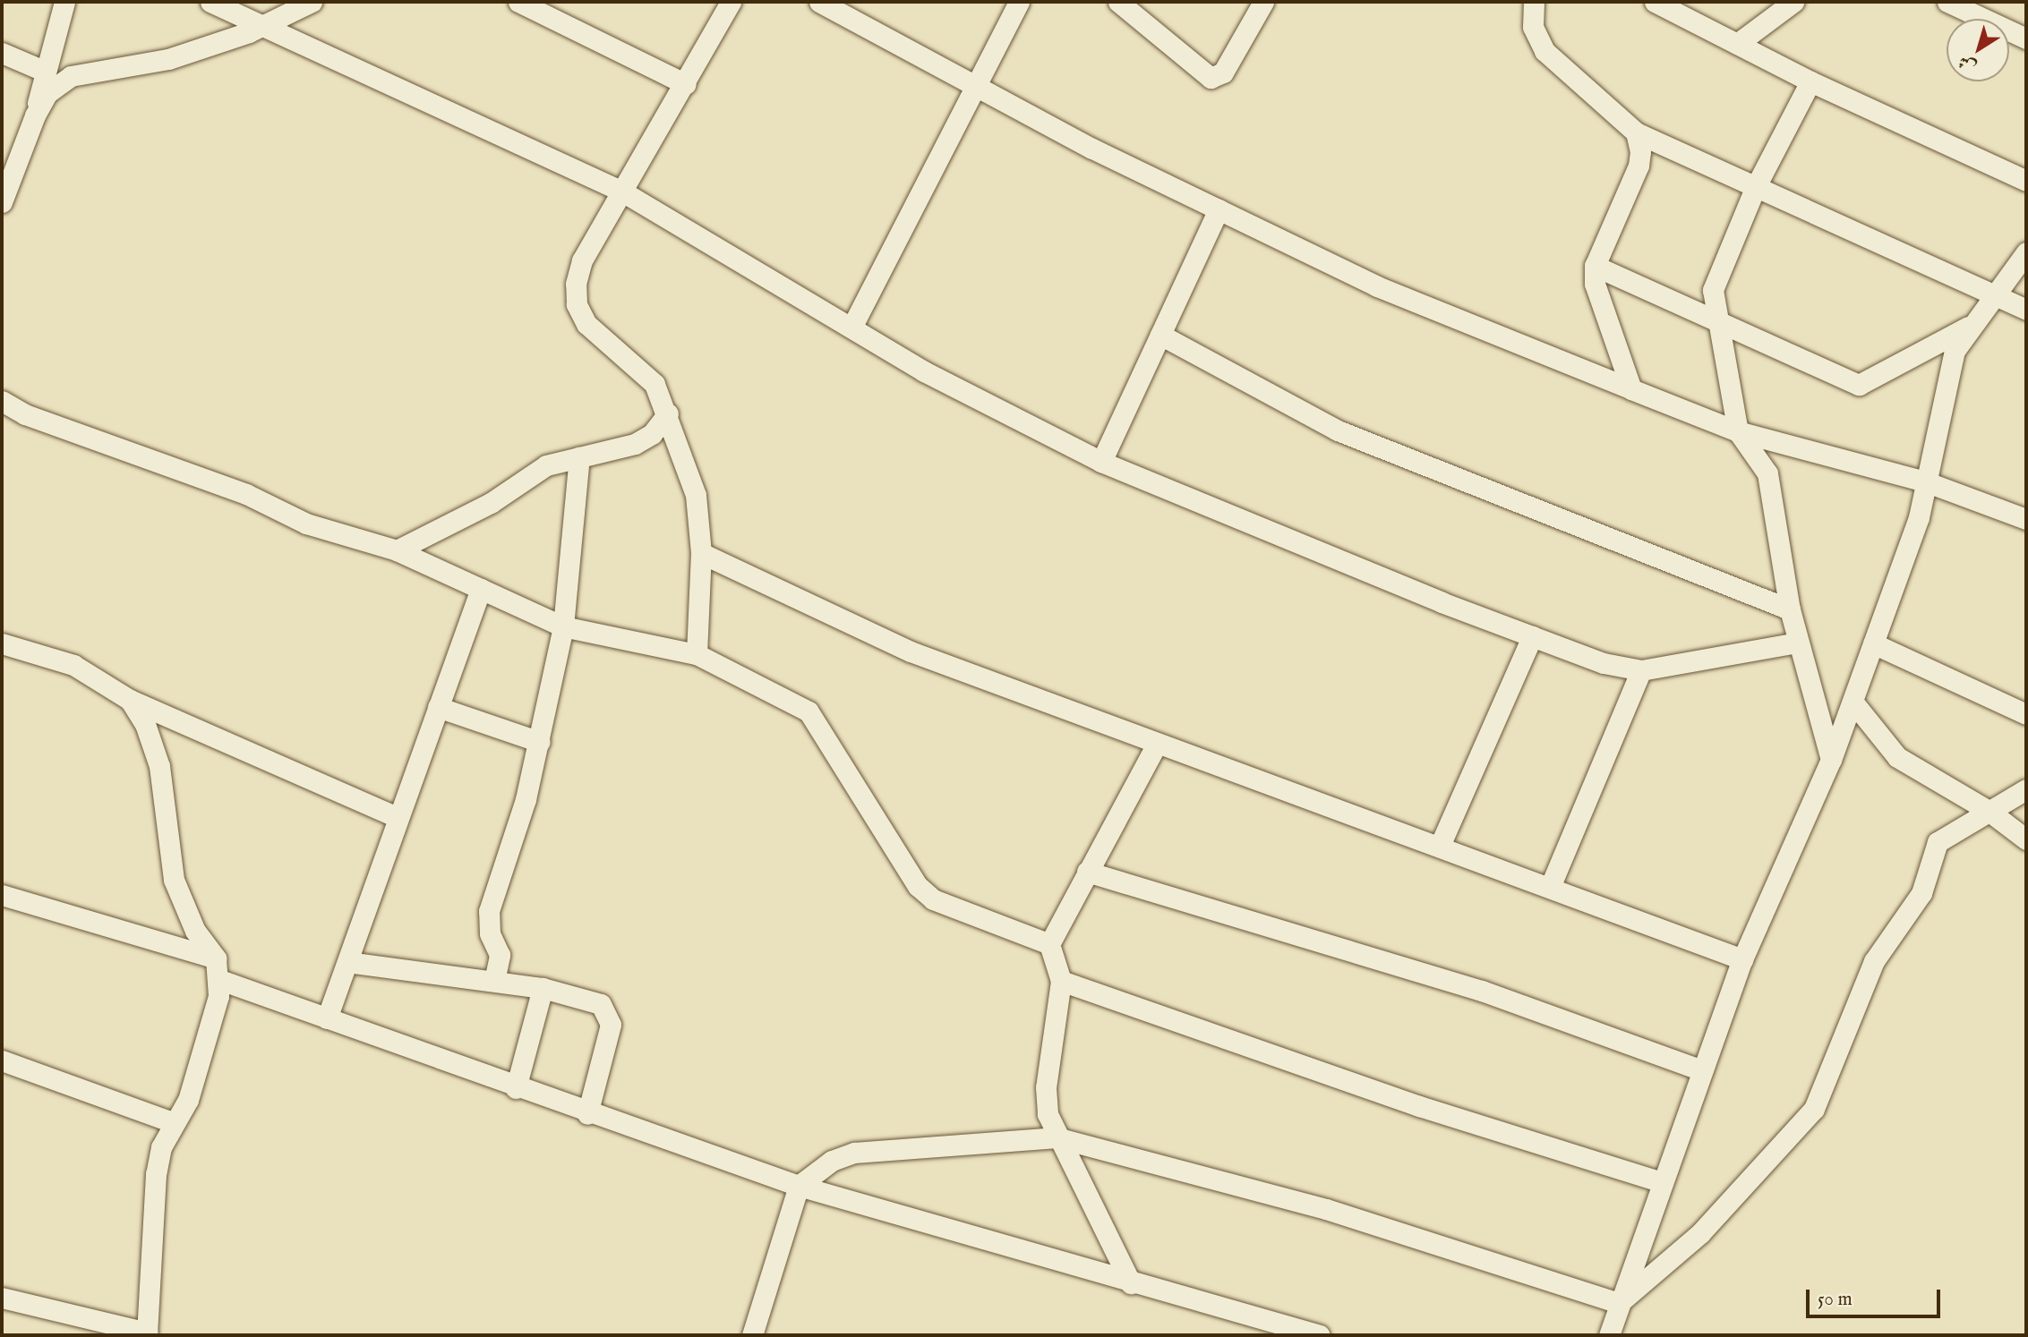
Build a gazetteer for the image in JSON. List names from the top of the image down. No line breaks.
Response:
{"scale_bar":"50 m","north":"bottom left"}
